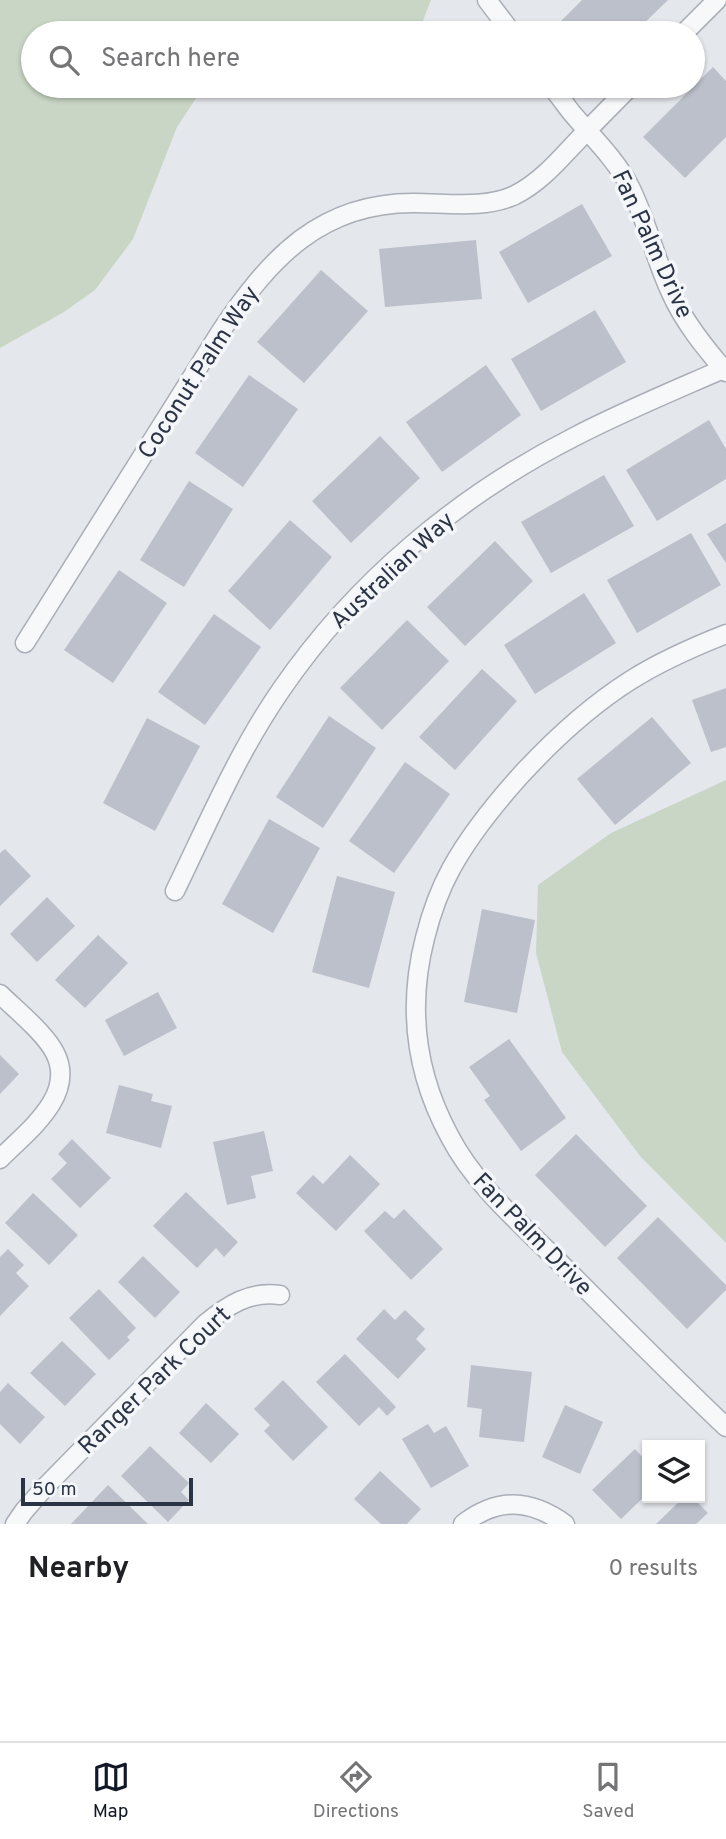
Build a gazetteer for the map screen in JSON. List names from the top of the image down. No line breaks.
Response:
{"streets":{"street":["Fan Palm Drive","Coconut Palm Way","Australian Way","Ranger Park Court"]},"crossings":[["Fan Palm Drive","Coconut Palm Way"],["Fan Palm Drive","Australian Way"]],"scale_bar":"50 m","page":{"search":"Search here","scale":"50 m","heading":["Nearby","0 results"],"nav":["Map","Directions","Saved"]}}
